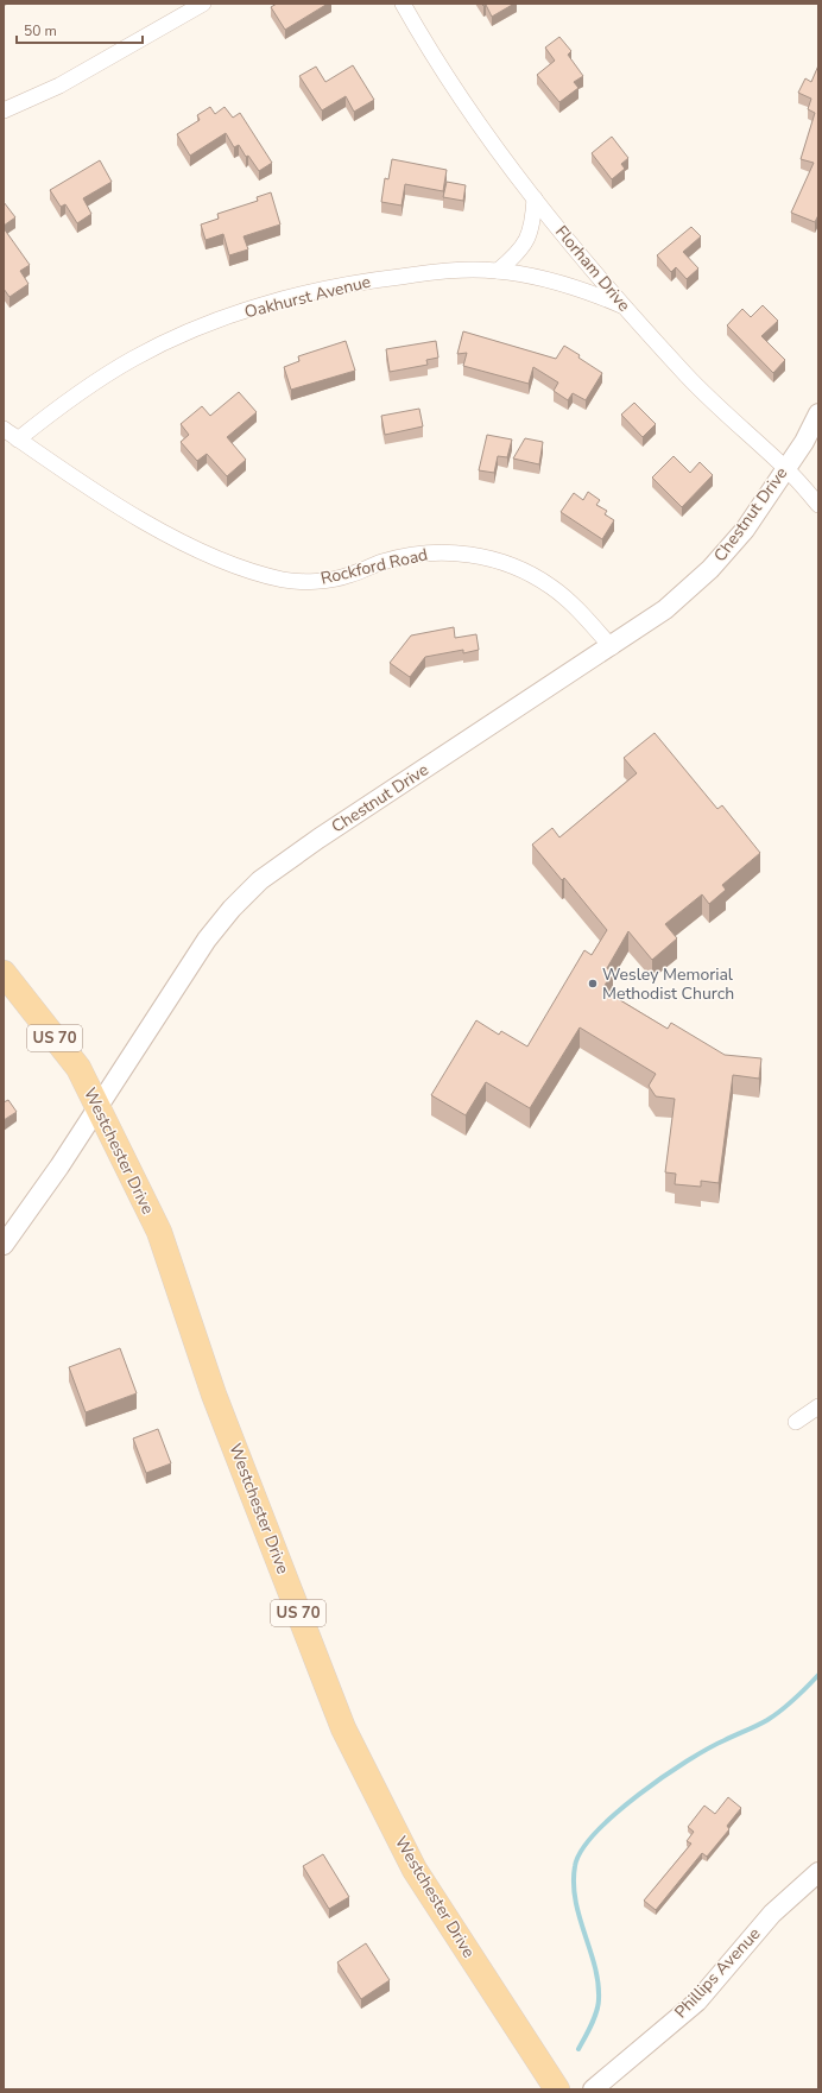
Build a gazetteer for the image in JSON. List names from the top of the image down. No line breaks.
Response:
{"streets":{"main road":["US 70","Westchester Drive"],"street":["Florham Drive","Oakhurst Avenue","Chestnut Drive","Rockford Road","Phillips Avenue"]},"crossings":[["Florham Drive","Oakhurst Avenue"],["Florham Drive","Chestnut Drive"],["Oakhurst Avenue","Rockford Road"],["Chestnut Drive","Rockford Road"],["Chestnut Drive","Westchester Drive"]],"places":["Wesley Memorial Methodist Church"],"scale_bar":"50 m"}
